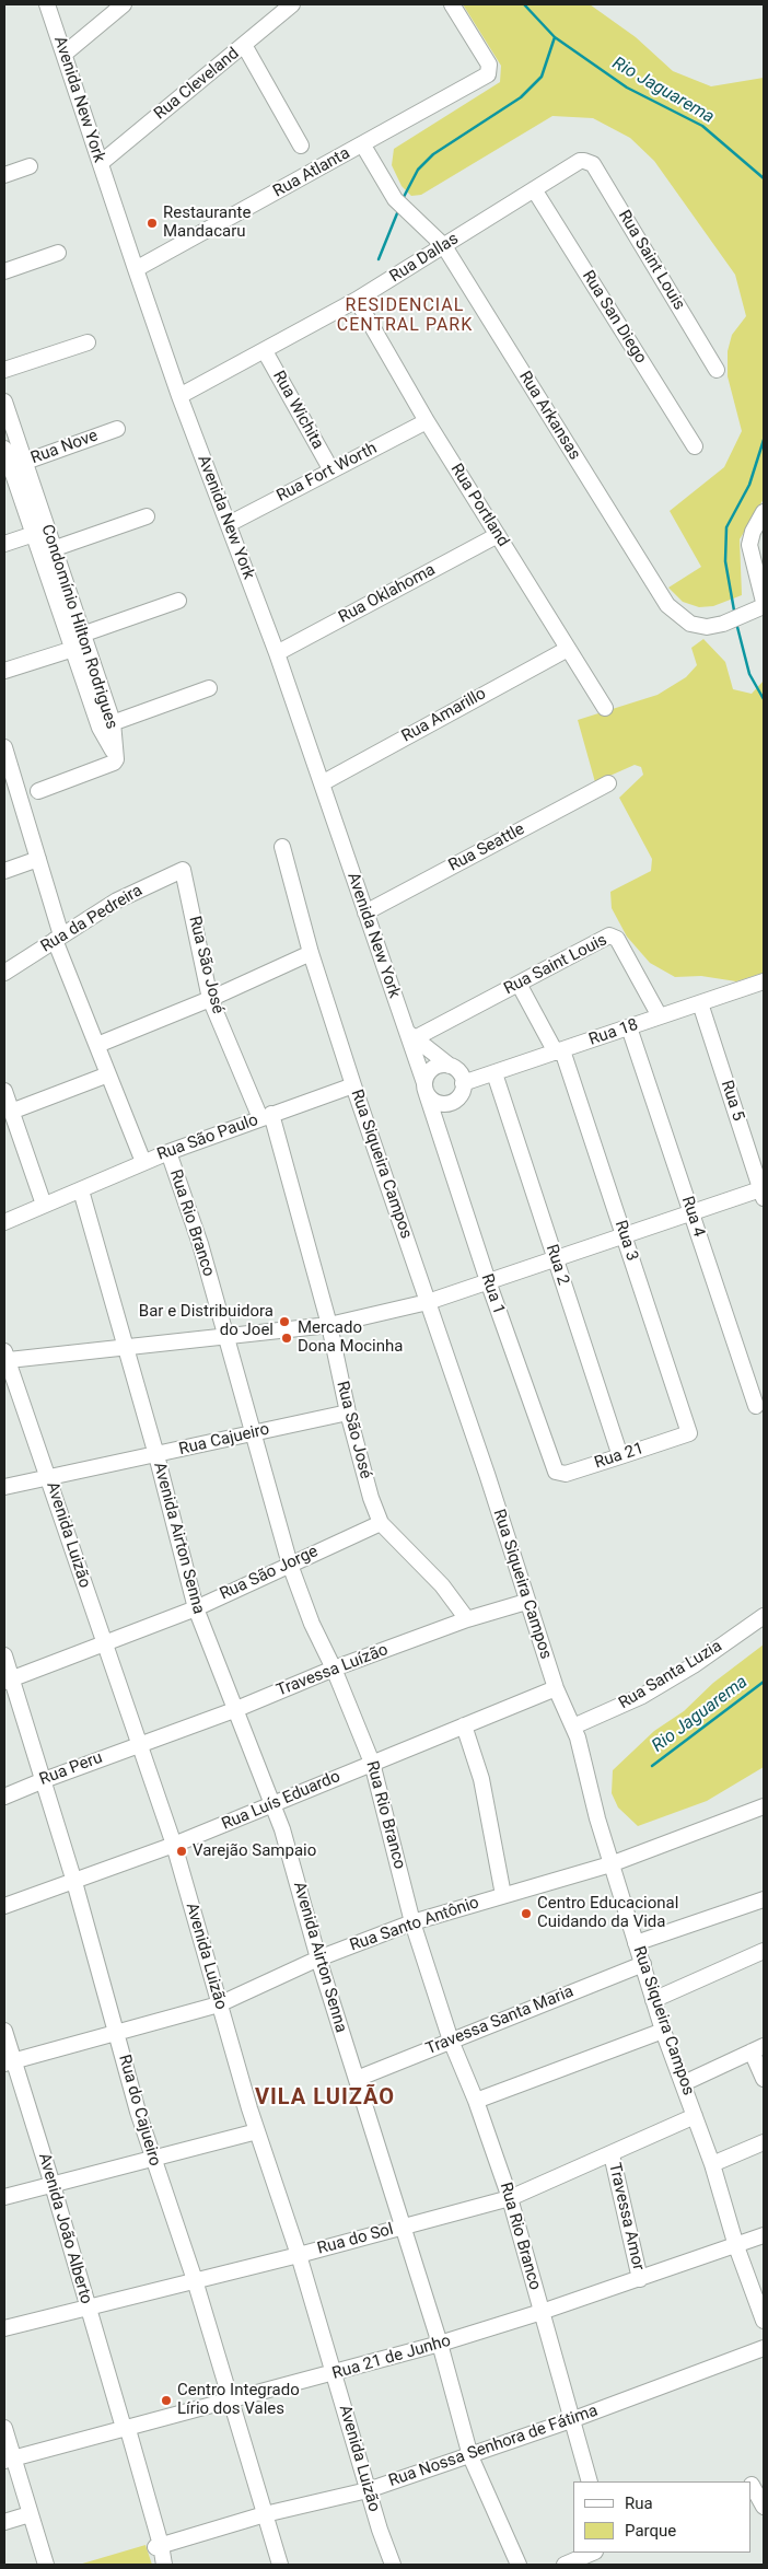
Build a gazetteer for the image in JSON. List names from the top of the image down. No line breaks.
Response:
{"streets":{"street":["Rua Cleveland","Avenida New York","Rua Atlanta","Rua Dallas","Rua Saint Louis","Rua San Diego","Rua Wichita","Rua Arkansas","Rua Nove","Rua Fort Worth","Rua Portland","Rua Oklahoma","Condomínio Hilton Rodrigues","Rua Amarillo","Rua Seattle","Rua da Pedreira","Rua São José","Rua 18","Rua 5","Rua São Paulo","Rua Siqueira Campos","Rua 4","Rua Rio Branco","Rua 3","Rua 2","Rua 1","Rua Cajueiro","Rua 21","Avenida Luizão","Avenida Airton Senna","Rua São Jorge","Travessa Luízão","Rua Santa Luzia","Rua Peru","Rua Luís Eduardo","Rua Santo Antônio","Travessa Santa Maria","Rua do Cajueiro","Travessa Amor","Avenida João Alberto","Rua do Sol","Rua 21 de Junho","Rua Nossa Senhora de Fátima"]},"crossings":[["Rua Cleveland","Avenida New York"],["Avenida New York","Rua Atlanta"],["Avenida New York","Rua Dallas"],["Avenida New York","Rua Saint Louis"],["Avenida New York","Rua Fort Worth"],["Avenida New York","Rua Oklahoma"],["Avenida New York","Rua Amarillo"],["Avenida New York","Rua Seattle"],["Avenida New York","Rua 18"],["Avenida New York","Rua 1"],["Rua Atlanta","Rua Arkansas"],["Rua Dallas","Rua Saint Louis"],["Rua Dallas","Rua San Diego"],["Rua Dallas","Rua Wichita"],["Rua Dallas","Rua Arkansas"],["Rua Dallas","Rua Portland"],["Rua Saint Louis","Rua 18"],["Rua Saint Louis","Rua 3"],["Rua Wichita","Rua Fort Worth"],["Rua Nove","Condomínio Hilton Rodrigues"],["Rua Fort Worth","Rua Portland"],["Rua Portland","Rua Oklahoma"],["Rua Portland","Rua Amarillo"],["Rua da Pedreira","Rua São José"],["Rua da Pedreira","Rua Rio Branco"],["Rua São José","Rua São Paulo"],["Rua São José","Rua Cajueiro"],["Rua São José","Rua São Jorge"],["Rua São José","Travessa Luízão"],["Rua 18","Rua 5"],["Rua 18","Rua 4"],["Rua 18","Rua 3"],["Rua 18","Rua 2"],["Rua 18","Rua 1"],["Rua São Paulo","Rua Siqueira Campos"],["Rua São Paulo","Rua Rio Branco"],["Rua São Paulo","Avenida Airton Senna"],["Rua Siqueira Campos","Travessa Luízão"],["Rua Siqueira Campos","Rua Santa Luzia"],["Rua Siqueira Campos","Rua Luís Eduardo"],["Rua Siqueira Campos","Rua Santo Antônio"],["Rua Siqueira Campos","Travessa Santa Maria"],["Rua Siqueira Campos","Rua do Sol"],["Rua Siqueira Campos","Rua 21 de Junho"],["Rua Rio Branco","Rua Cajueiro"],["Rua Rio Branco","Rua São Jorge"],["Rua Rio Branco","Travessa Luízão"],["Rua Rio Branco","Rua Luís Eduardo"],["Rua Rio Branco","Rua Santo Antônio"],["Rua Rio Branco","Travessa Santa Maria"],["Rua Rio Branco","Rua do Sol"],["Rua Rio Branco","Rua 21 de Junho"],["Rua Rio Branco","Rua Nossa Senhora de Fátima"],["Rua 3","Rua 21"],["Rua 2","Rua 21"],["Rua 1","Rua 21"],["Rua Cajueiro","Avenida Luizão"],["Rua Cajueiro","Avenida Airton Senna"],["Avenida Luizão","Rua São Jorge"],["Avenida Luizão","Travessa Luízão"],["Avenida Luizão","Rua Peru"],["Avenida Luizão","Rua Luís Eduardo"],["Avenida Luizão","Rua Santo Antônio"],["Avenida Luizão","Rua do Sol"],["Avenida Luizão","Rua 21 de Junho"],["Avenida Luizão","Rua Nossa Senhora de Fátima"],["Avenida Airton Senna","Rua São Jorge"],["Avenida Airton Senna","Travessa Luízão"],["Avenida Airton Senna","Rua Luís Eduardo"],["Avenida Airton Senna","Rua Santo Antônio"],["Avenida Airton Senna","Travessa Santa Maria"],["Avenida Airton Senna","Rua do Sol"],["Avenida Airton Senna","Rua 21 de Junho"],["Avenida Airton Senna","Rua Nossa Senhora de Fátima"],["Rua São Jorge","Rua do Cajueiro"],["Travessa Luízão","Rua Peru"],["Rua Peru","Rua do Cajueiro"],["Rua Luís Eduardo","Rua do Cajueiro"],["Rua Santo Antônio","Rua do Cajueiro"],["Rua Santo Antônio","Avenida João Alberto"],["Rua do Cajueiro","Rua do Sol"],["Rua do Cajueiro","Rua 21 de Junho"],["Rua do Cajueiro","Rua Nossa Senhora de Fátima"],["Travessa Amor","Rua do Sol"],["Travessa Amor","Rua 21 de Junho"],["Avenida João Alberto","Rua do Sol"],["Avenida João Alberto","Rua 21 de Junho"],["Avenida João Alberto","Rua Nossa Senhora de Fátima"]],"districts":["RESIDENCIAL CENTRAL PARK","VILA LUIZÃO"],"water":["Rio Jaguarema"],"places":["Restaurante Mandacaru","Bar e Distribuidora do Joel","Mercado Dona Mocinha","Varejão Sampaio","Centro Educacional Cuidando da Vida","Centro Integrado Lírio dos Vales"],"legend":["Rua","Parque"]}
